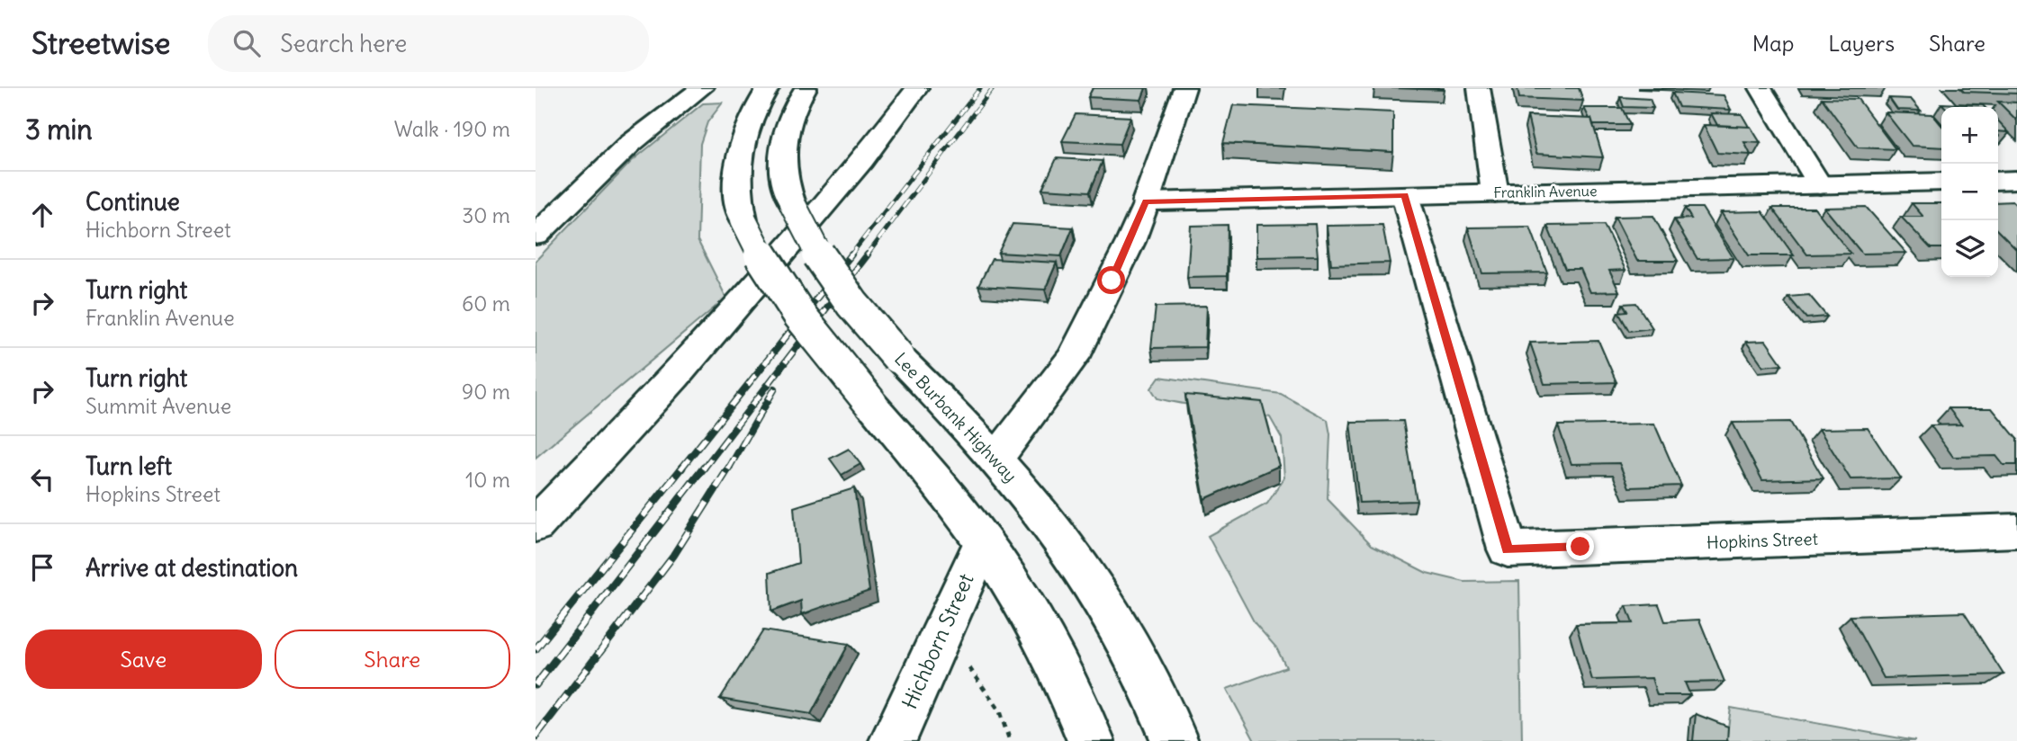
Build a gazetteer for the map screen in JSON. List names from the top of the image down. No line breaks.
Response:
{"streets":{"main road":["Franklin Avenue","Lee Burbank Highway","Hopkins Street","Hichborn Street"]},"crossings":[["Franklin Avenue","Hopkins Street"]],"page":{"header":"Streetwise","search":"Search here","nav":["Map","Layers","Share"],"heading":["3 min","Walk · 190 m"],"map_buttons":["+","−"],"list":[["Continue","Hichborn Street","30 m"],["Turn right","Franklin Avenue","60 m"],["Turn right","Summit Avenue","90 m"],["Turn left","Hopkins Street","10 m"],"Arrive at destination"],"buttons":["Save","Share"]}}
